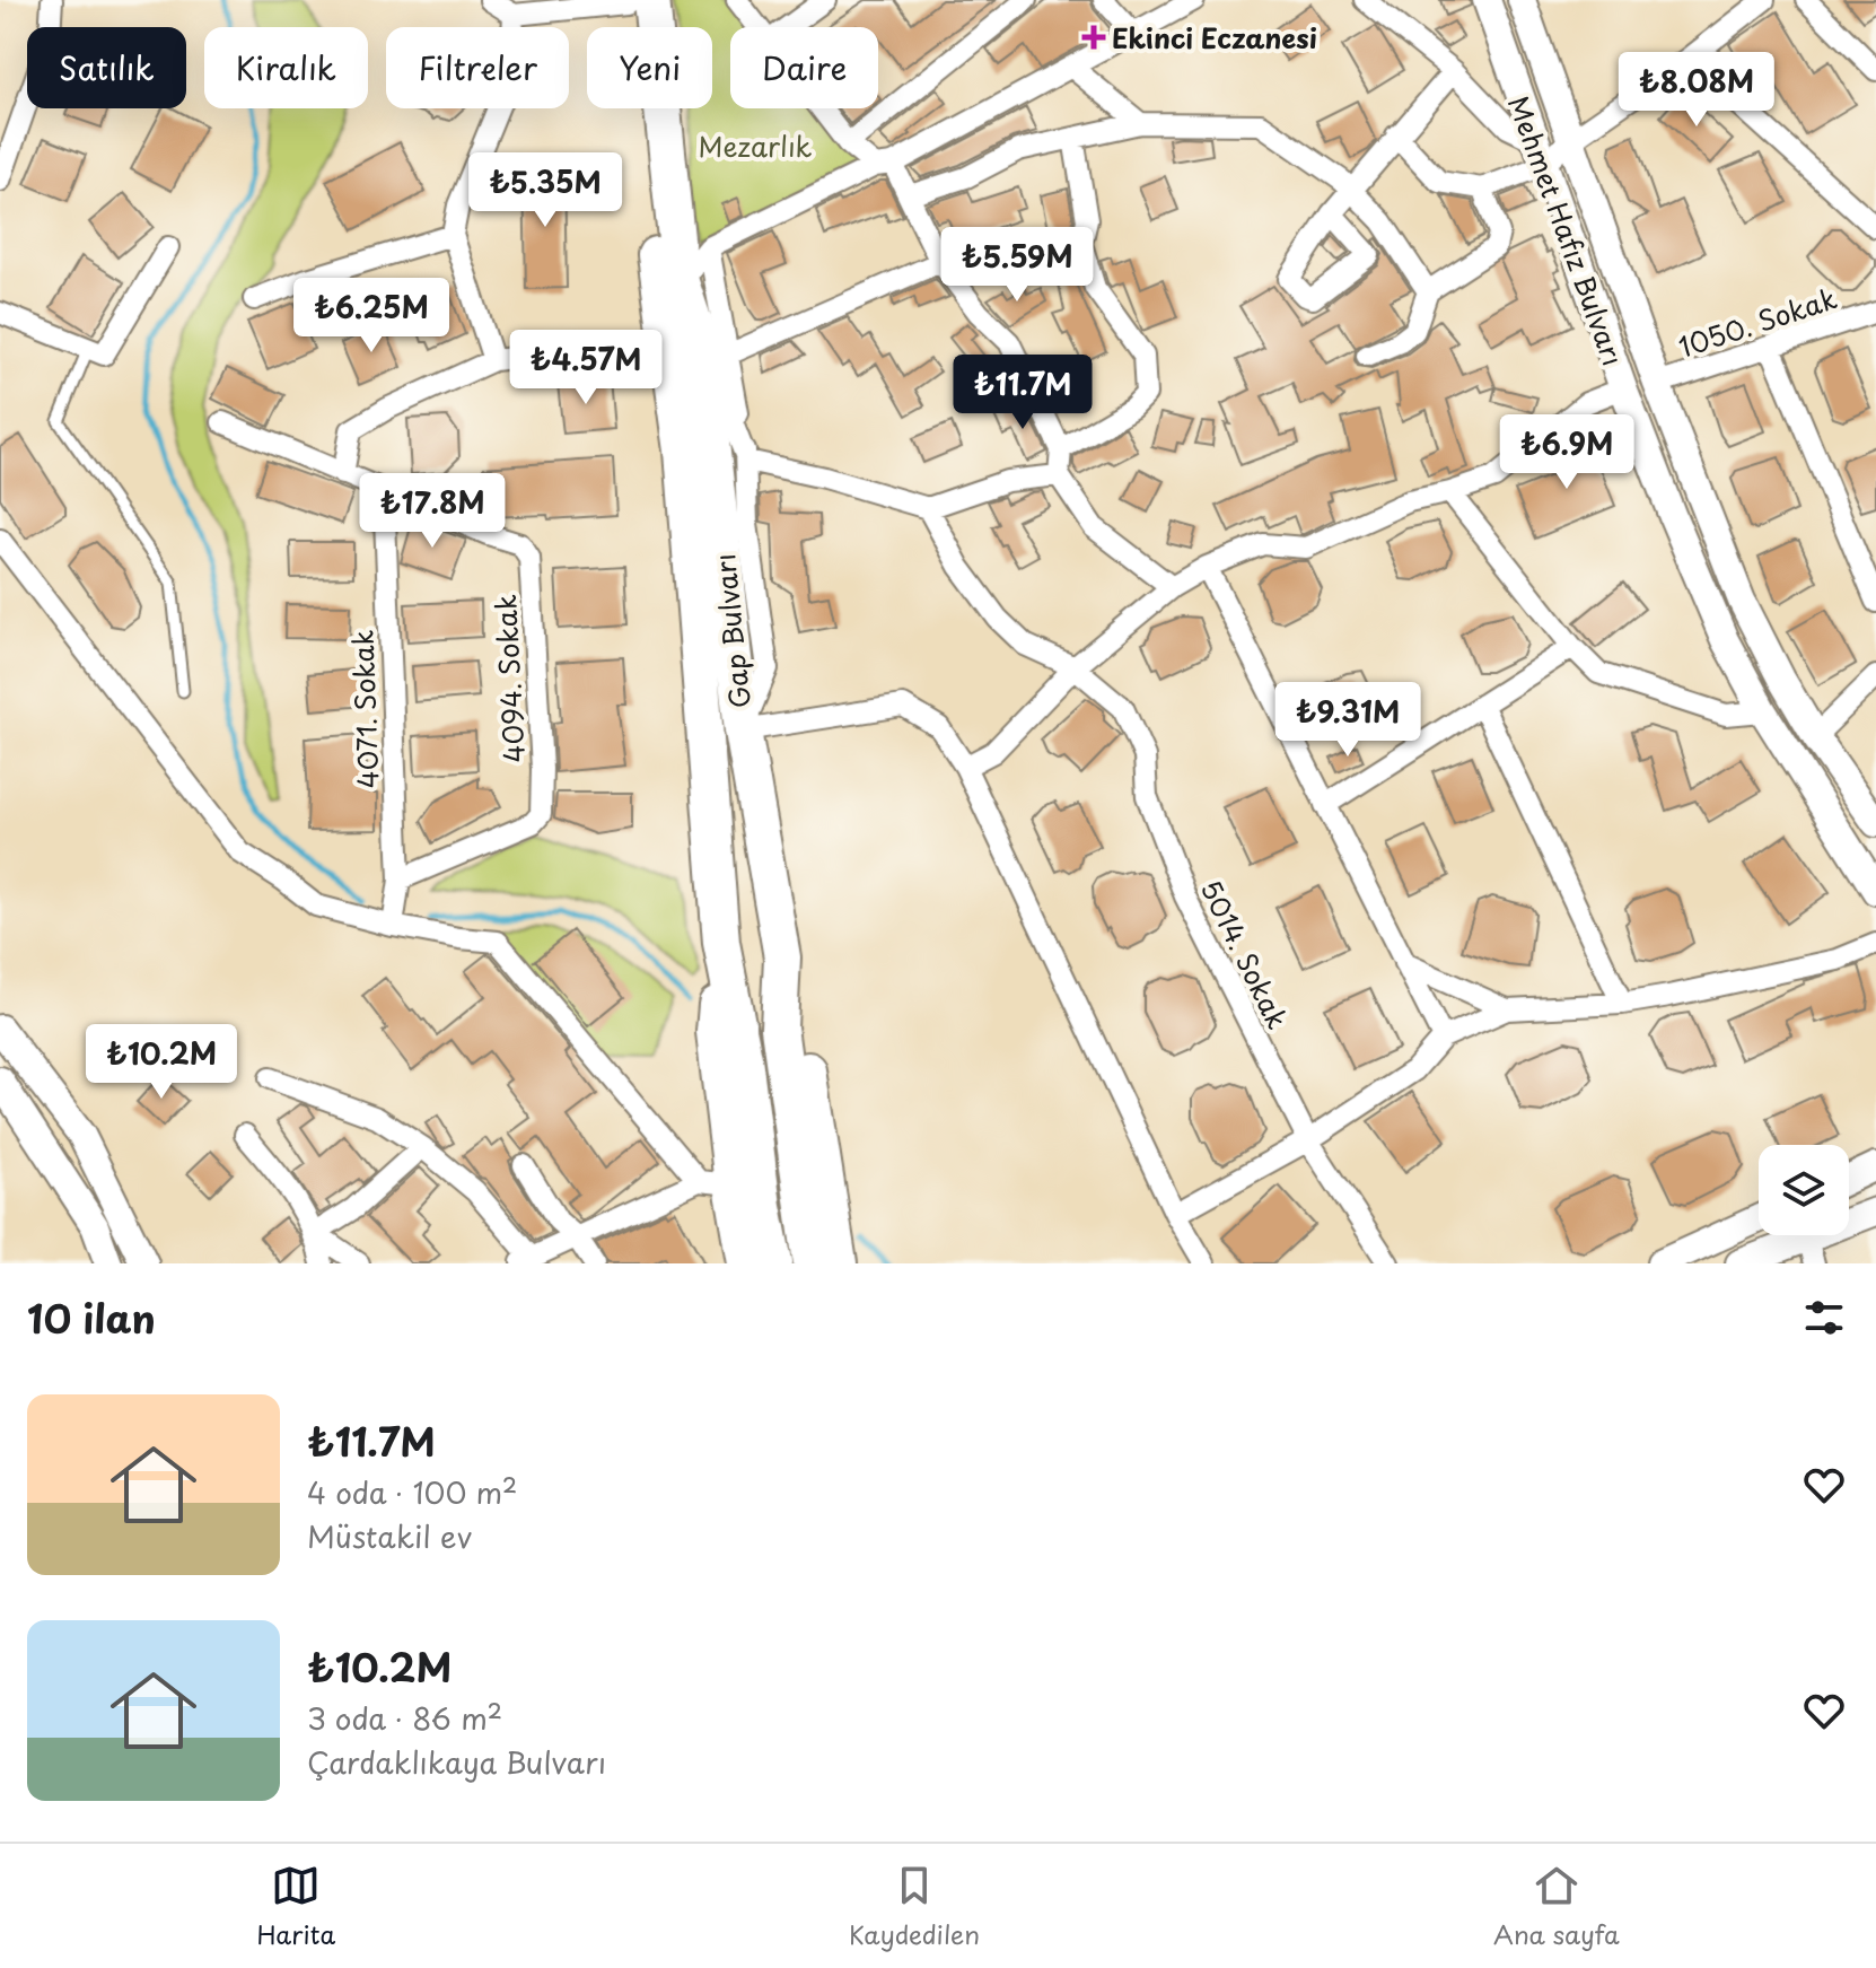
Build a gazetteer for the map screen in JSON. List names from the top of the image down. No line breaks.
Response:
{"streets":{"highway":["Gap Bulvarı"],"main road":["Mehmet Hafız Bulvarı"],"street":["1050. Sokak","4094. Sokak","4071. Sokak","5014. Sokak"]},"crossings":[["Mehmet Hafız Bulvarı","1050. Sokak"],["4094. Sokak","4071. Sokak"]],"parks":["Mezarlık"],"places":{"health":["Ekinci Eczanesi"]},"page":{"chip":["Satılık","Kiralık","Filtreler","Yeni","Daire"],"price":["₺8.08M","₺5.35M","₺5.59M","₺6.25M","₺4.57M","₺11.7M","₺6.9M","₺17.8M","₺9.31M","₺10.2M"],"heading":"10 ilan","list":[{"name":"₺11.7M","note":"4 oda · 100 m² · Müstakil ev"},{"name":"₺10.2M","note":"3 oda · 86 m² · Çardaklıkaya Bulvarı"}],"tabs":["Harita","Kaydedilen","Ana sayfa"]}}
